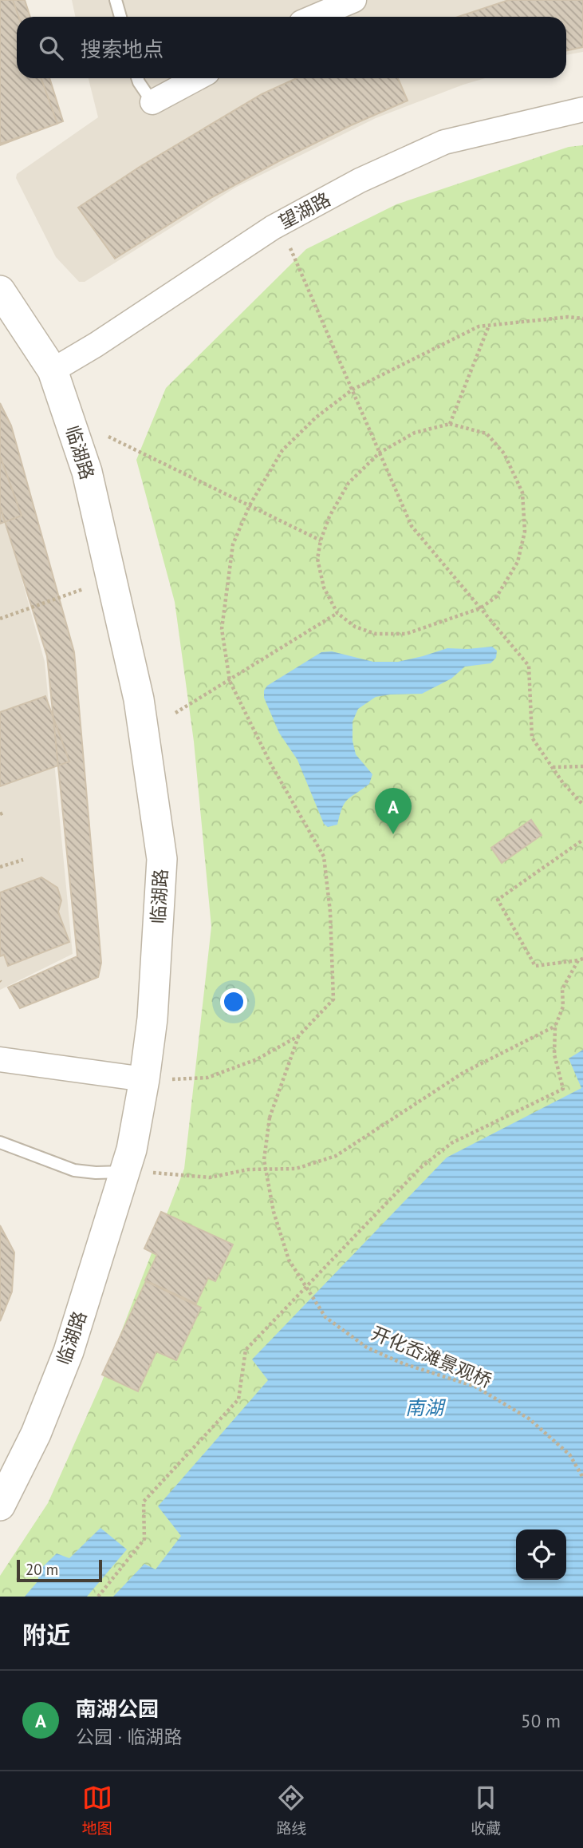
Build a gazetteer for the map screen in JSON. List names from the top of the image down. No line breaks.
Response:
{"streets":{"street":["望湖路","临湖路"],"path":["开化岙滩景观桥"]},"crossings":[["望湖路","临湖路"]],"water":["南湖"],"scale_bar":"20 m","page":{"search":"搜索地点","pins":"A","scale":"20 m","heading":"附近","list":[{"mark":"A","name":"南湖公园","note":"公园 · 临湖路","value":"50 m"}],"nav":["地图","路线","收藏"]}}
